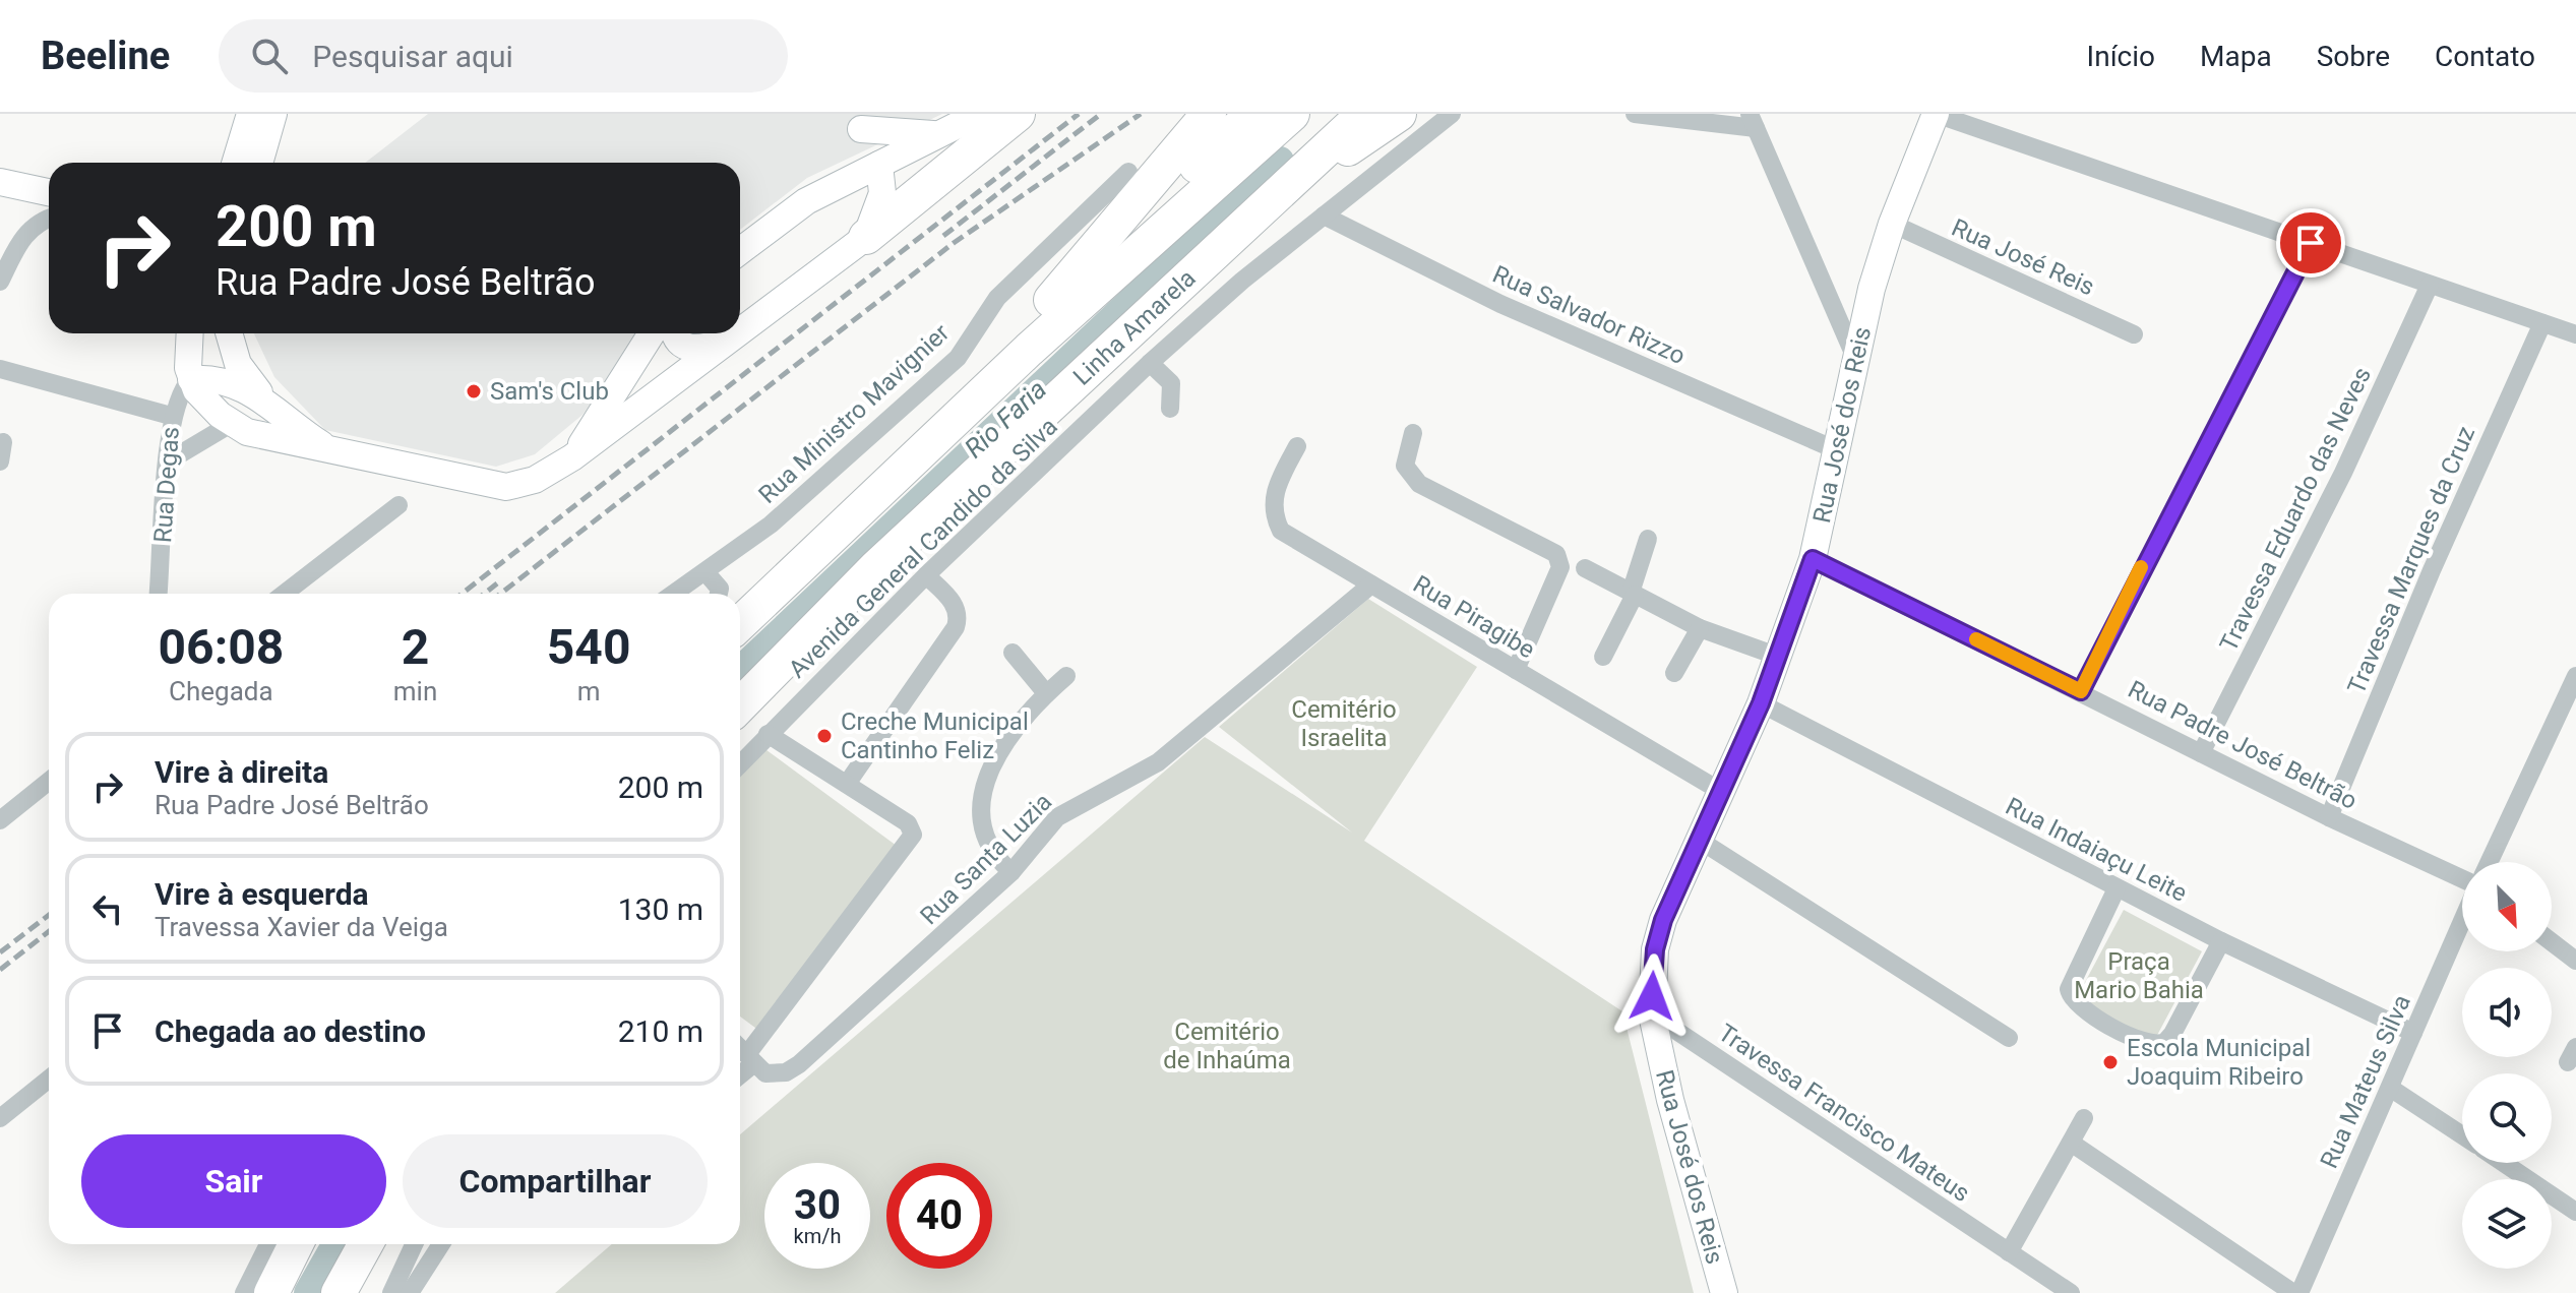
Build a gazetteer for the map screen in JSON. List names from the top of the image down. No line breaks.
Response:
{"streets":{"highway":["Linha Amarela"],"main road":["Rua José dos Reis"],"street":["Rua José Reis","Rua Salvador Rizzo","Rua Ministro Mavignier","Rua Degas","Travessa Eduardo das Neves","Avenida General Candido da Silva","Travessa Marques da Cruz","Rua Piragibe","Rua Padre José Beltrão","Rua Indaiaçu Leite","Rua Santa Luzia","Rua Mateus Silva","Travessa Francisco Mateus"]},"crossings":[["Rua José Reis","Rua José dos Reis"],["Rua Salvador Rizzo","Rua José dos Reis"],["Rua Salvador Rizzo","Avenida General Candido da Silva"],["Rua José dos Reis","Rua Piragibe"],["Rua José dos Reis","Rua Padre José Beltrão"],["Rua José dos Reis","Rua Indaiaçu Leite"],["Rua José dos Reis","Travessa Francisco Mateus"],["Travessa Eduardo das Neves","Rua Padre José Beltrão"],["Travessa Marques da Cruz","Rua Padre José Beltrão"],["Rua Piragibe","Rua Santa Luzia"],["Rua Indaiaçu Leite","Rua Mateus Silva"]],"water":["Rio Faria"],"parks":["Cemitério Israelita","Praça Mario Bahia","Cemitério de Inhaúma"],"places":["Sam's Club","Creche Municipal Cantinho Feliz","Escola Municipal Joaquim Ribeiro"],"north":"bottom right","page":{"header":"Beeline","search":"Pesquisar aqui","nav":["Início","Mapa","Sobre","Contato"],"turn":["200 m","Rua Padre José Beltrão"],"eta":["06:08","Chegada","2","min","540","m"],"list":[{"name":"Vire à direita","note":"Rua Padre José Beltrão","value":"200 m"},{"name":"Vire à esquerda","note":"Travessa Xavier da Veiga","value":"130 m"},{"name":"Chegada ao destino","value":"210 m"}],"buttons":["Sair","Compartilhar"],"speed":"30 km/h","limit":"40"}}
